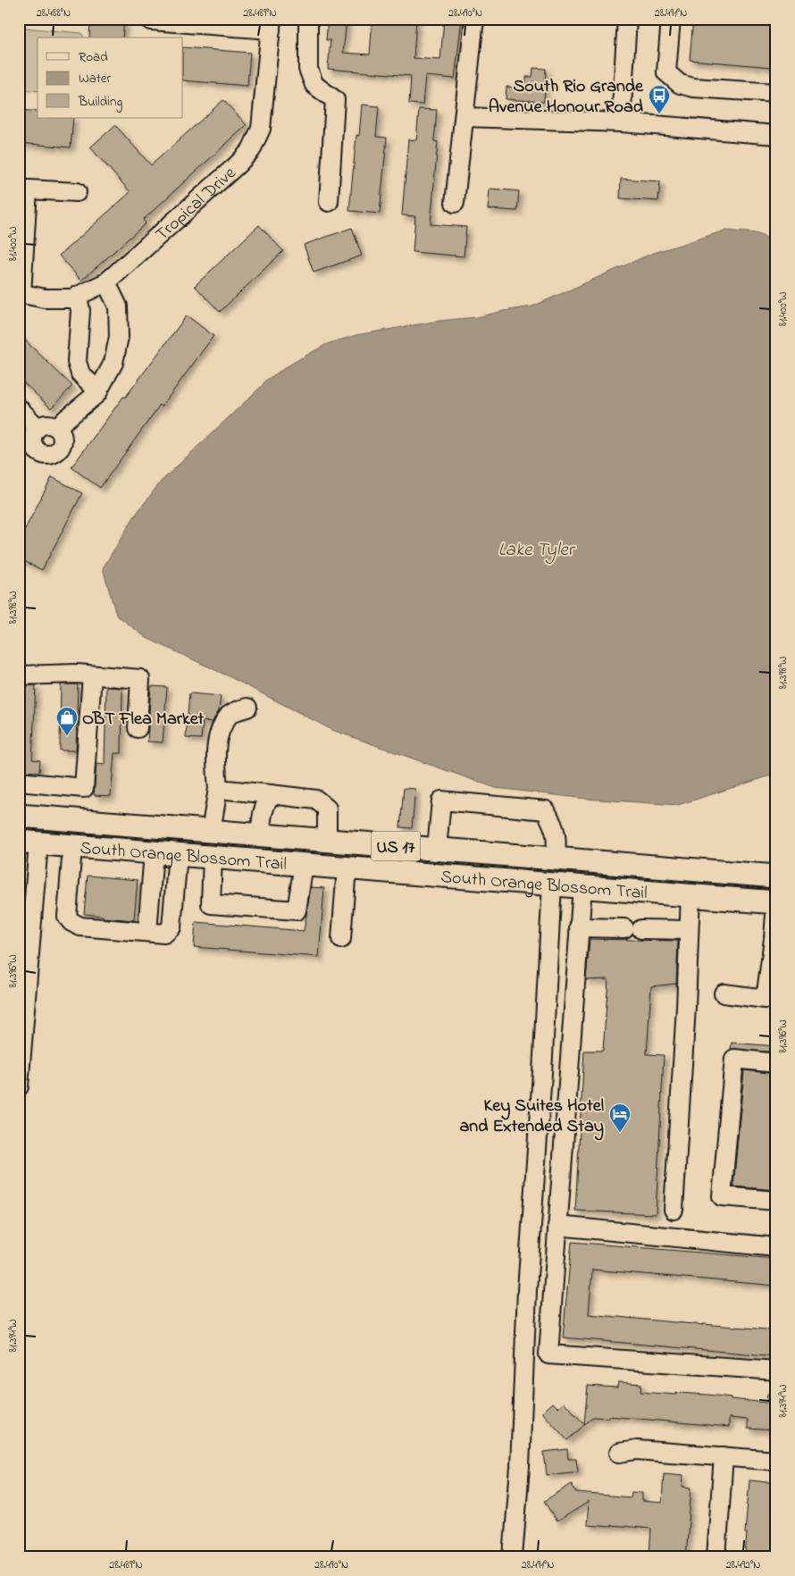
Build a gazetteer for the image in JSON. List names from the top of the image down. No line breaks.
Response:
{"streets":{"main road":["US 17","South Orange Blossom Trail"],"street":["Tropical Drive"]},"water":["Lake Tyler"],"places":{"bus stop":["South Rio Grande Avenue Honour Road"],"shop":["OBT Flea Market"],"hotel":["Key Suites Hotel and Extended Stay"]},"legend":["Road","Water","Building"],"coordinates":["28.488°N","28.489°N","28.490°N","28.491°N","81.400°W","81.398°W","81.396°W","81.394°W","28.492°N"]}
